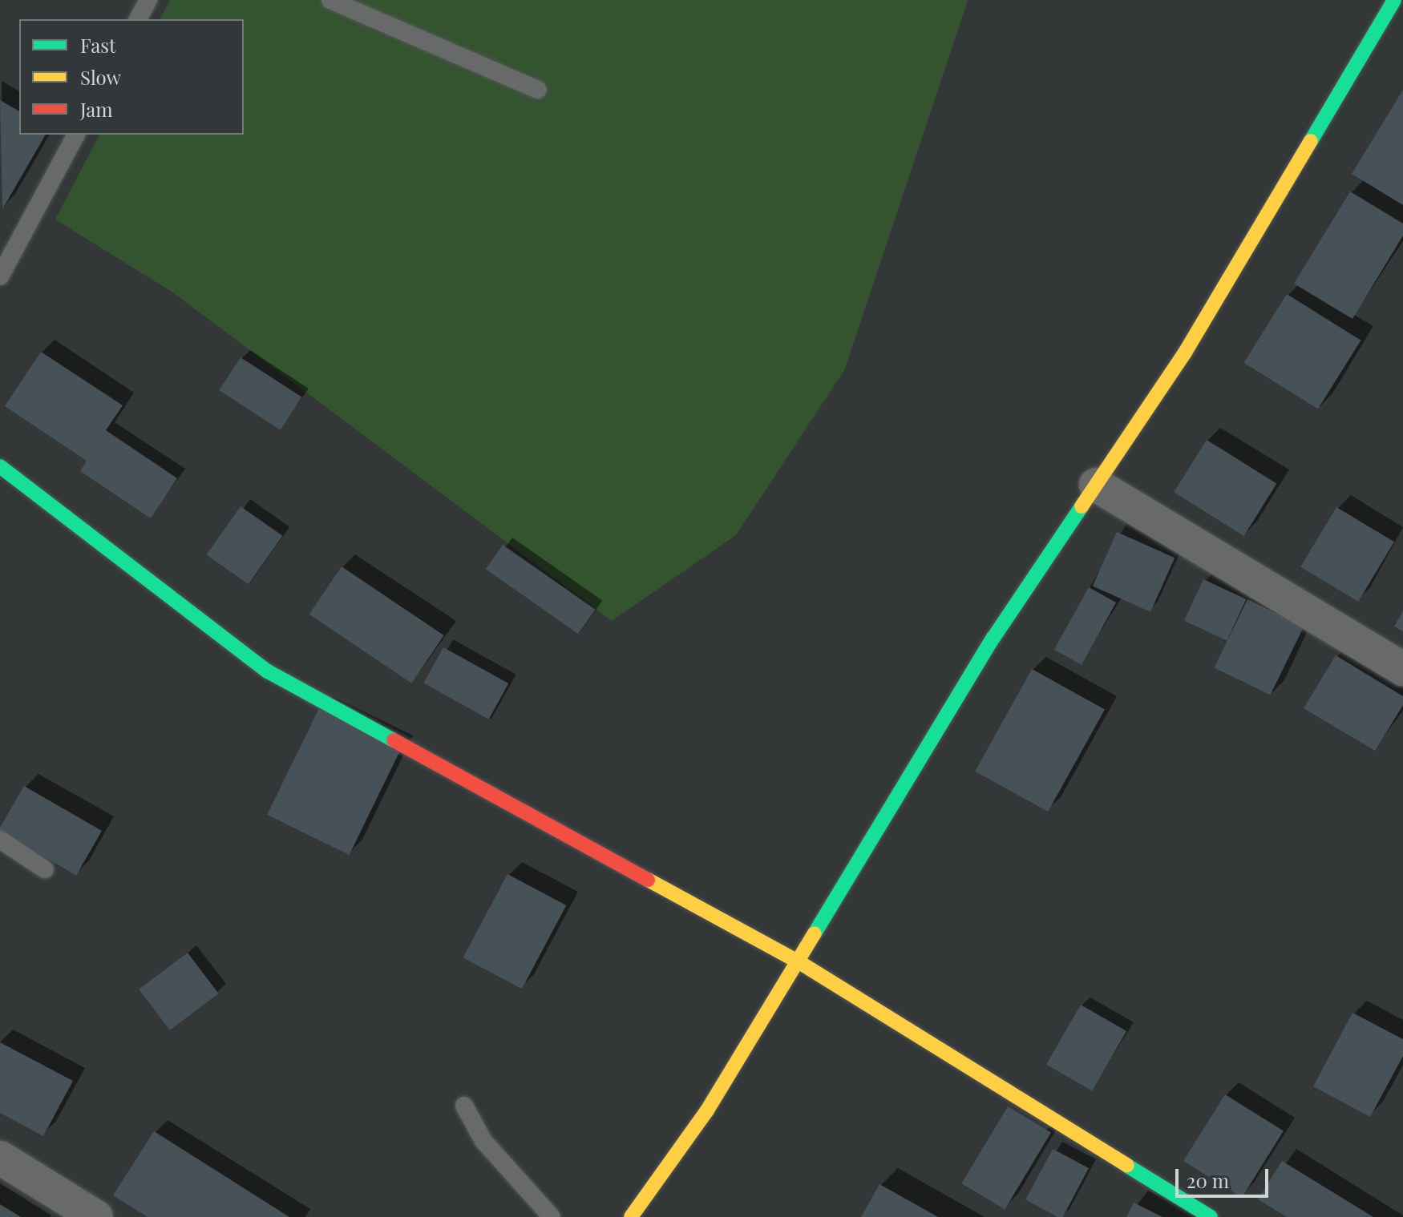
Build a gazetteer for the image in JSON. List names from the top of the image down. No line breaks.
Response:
{"legend":["Fast","Slow","Jam"],"scale_bar":"20 m"}
